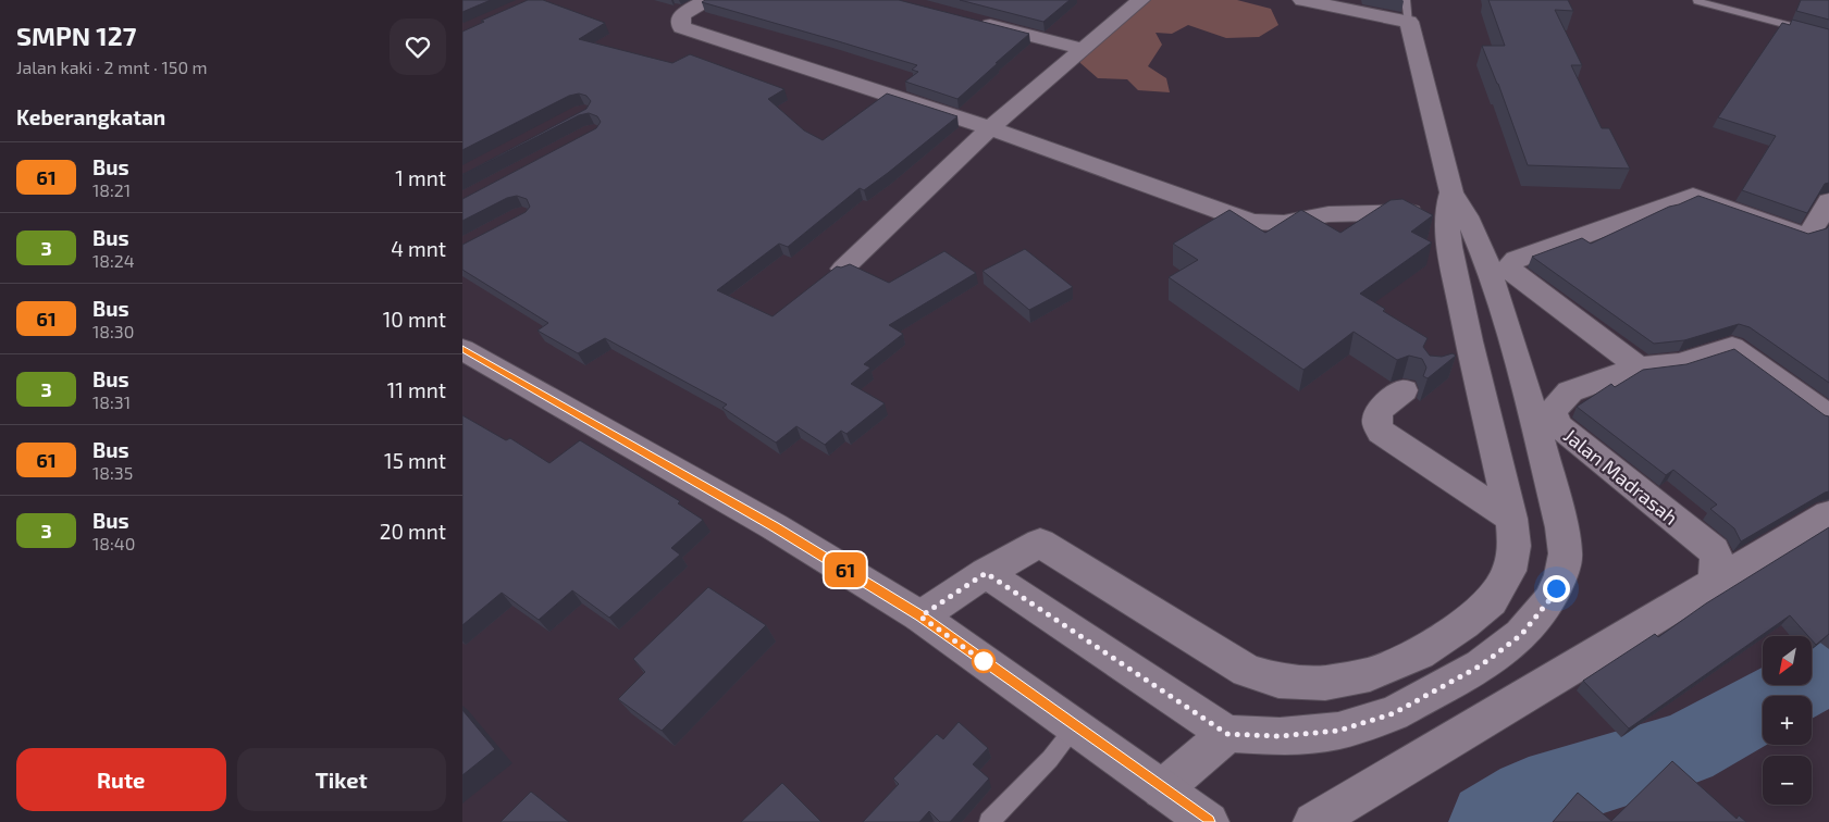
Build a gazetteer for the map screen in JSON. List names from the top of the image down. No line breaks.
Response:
{"streets":{"street":["Jalan Madrasah"]},"lines":["bus line 61"],"north":"bottom left","page":{"heading":[["SMPN 127","Jalan kaki · 2 mnt · 150 m"],"Keberangkatan"],"on_map":"61","list":[{"mark":"61","name":"Bus","note":"18:21","value":"1 mnt"},{"mark":"3","name":"Bus","note":"18:24","value":"4 mnt"},{"mark":"61","name":"Bus","note":"18:30","value":"10 mnt"},{"mark":"3","name":"Bus","note":"18:31","value":"11 mnt"},{"mark":"61","name":"Bus","note":"18:35","value":"15 mnt"},{"mark":"3","name":"Bus","note":"18:40","value":"20 mnt"}],"map_buttons":["+","−"],"buttons":["Rute","Tiket"]}}
